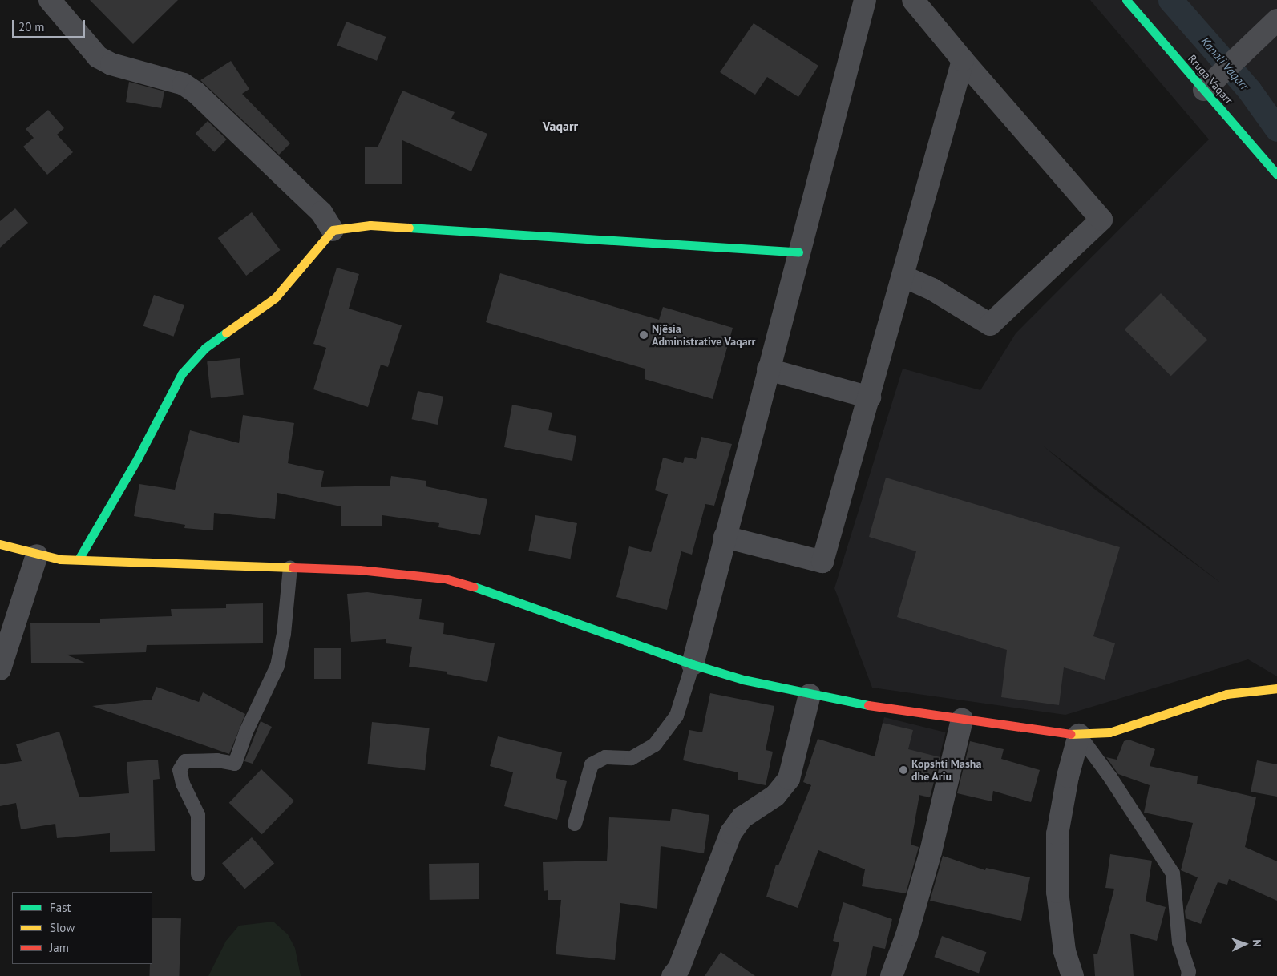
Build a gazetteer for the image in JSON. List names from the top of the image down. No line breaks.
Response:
{"streets":{"street":["Rruga Vaqarr"]},"districts":["Vaqarr"],"water":["Kanali Vaqarr"],"places":["Njësia Administrative Vaqarr","Kopshti Masha dhe Ariu"],"legend":["Fast","Slow","Jam"],"scale_bar":"20 m","north":"right"}
